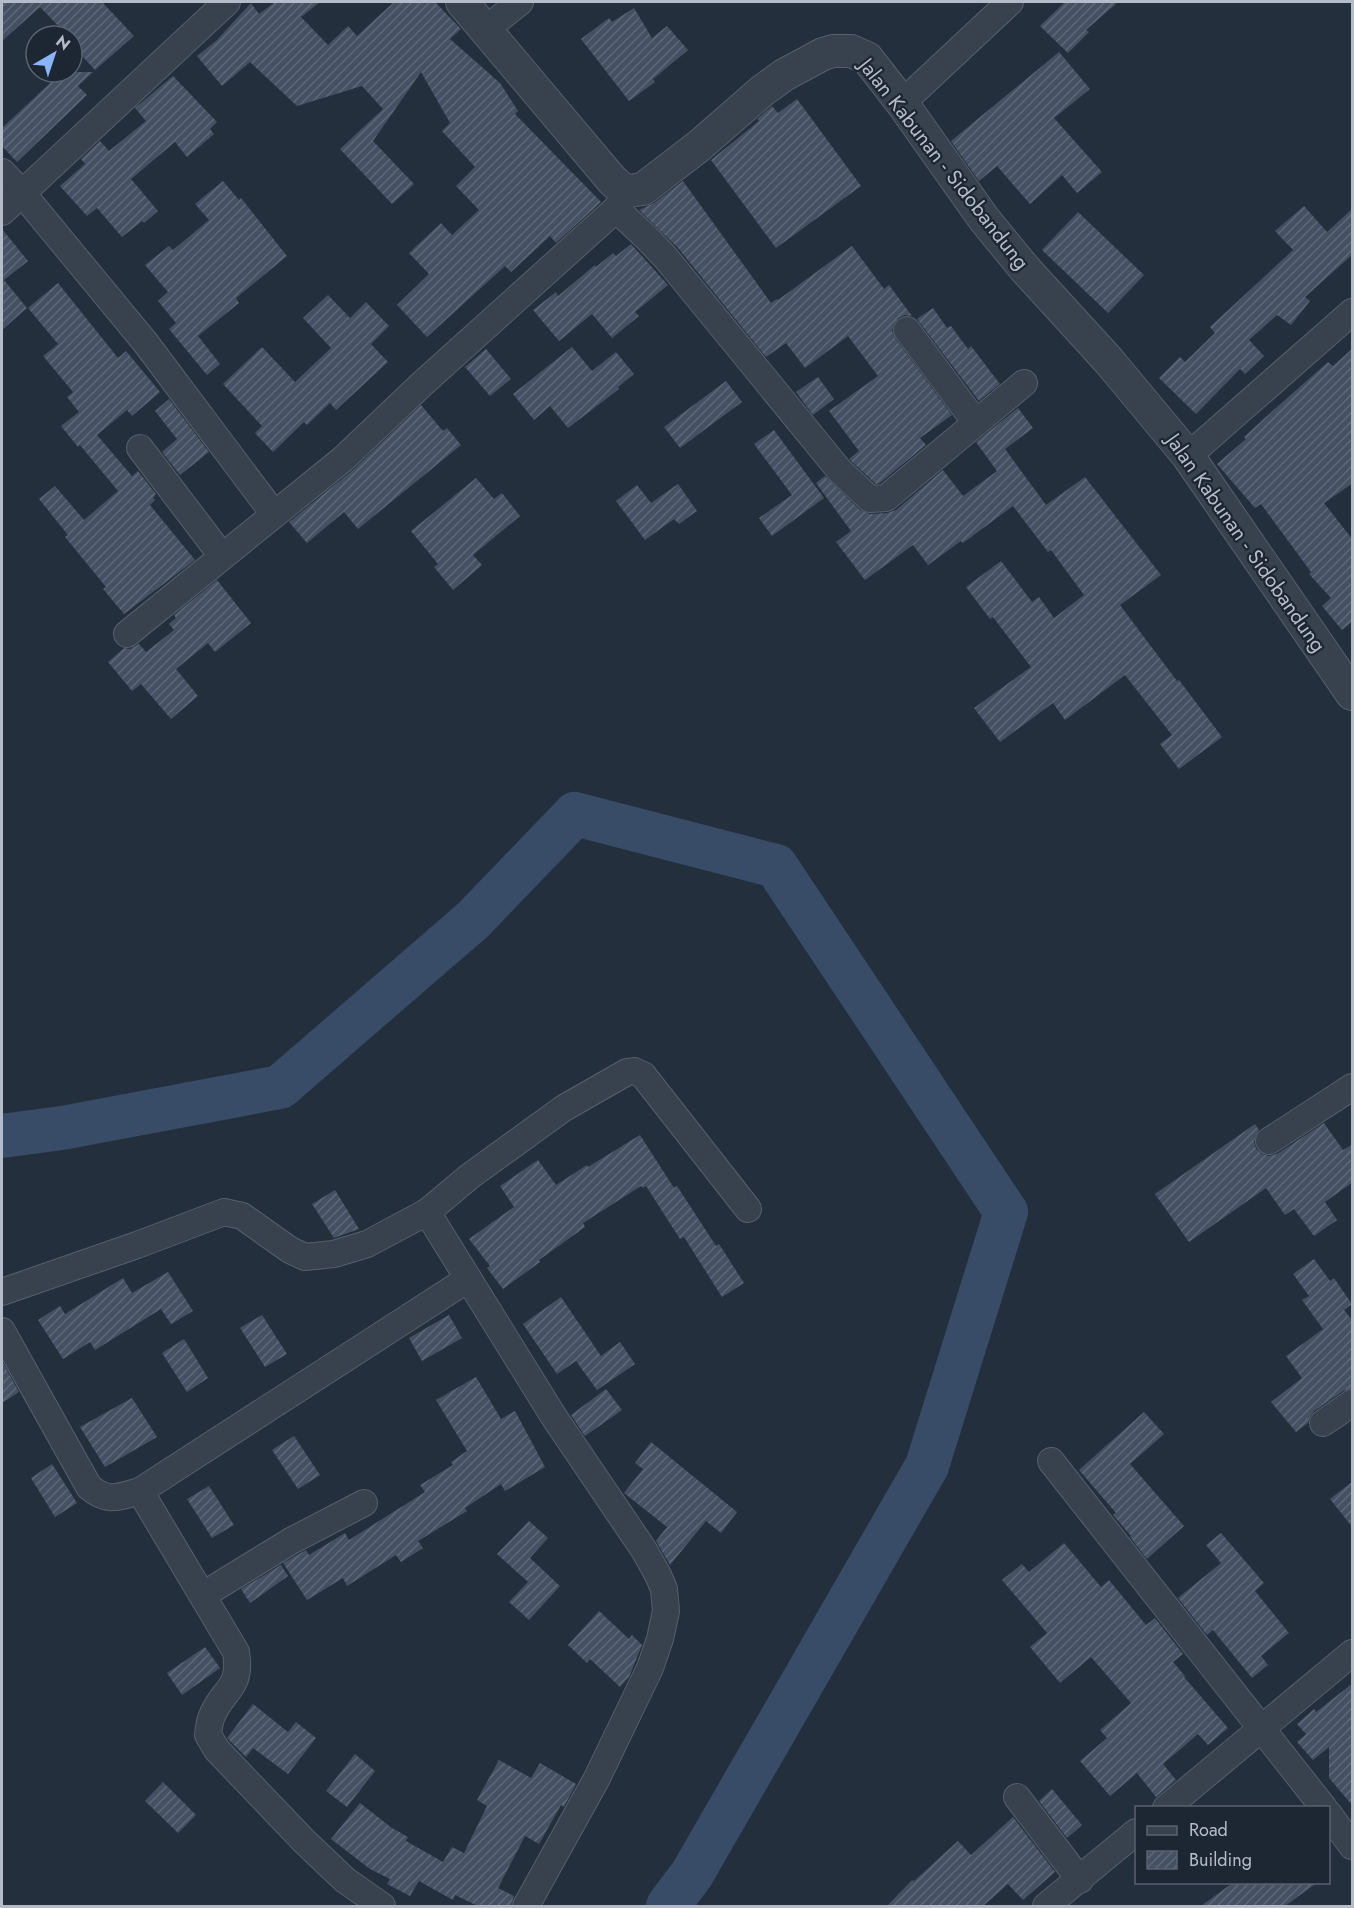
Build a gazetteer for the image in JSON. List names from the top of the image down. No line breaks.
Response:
{"streets":{"street":["Jalan Kabunan - Sidobandung"]},"legend":["Road","Building"],"north":"top right"}
